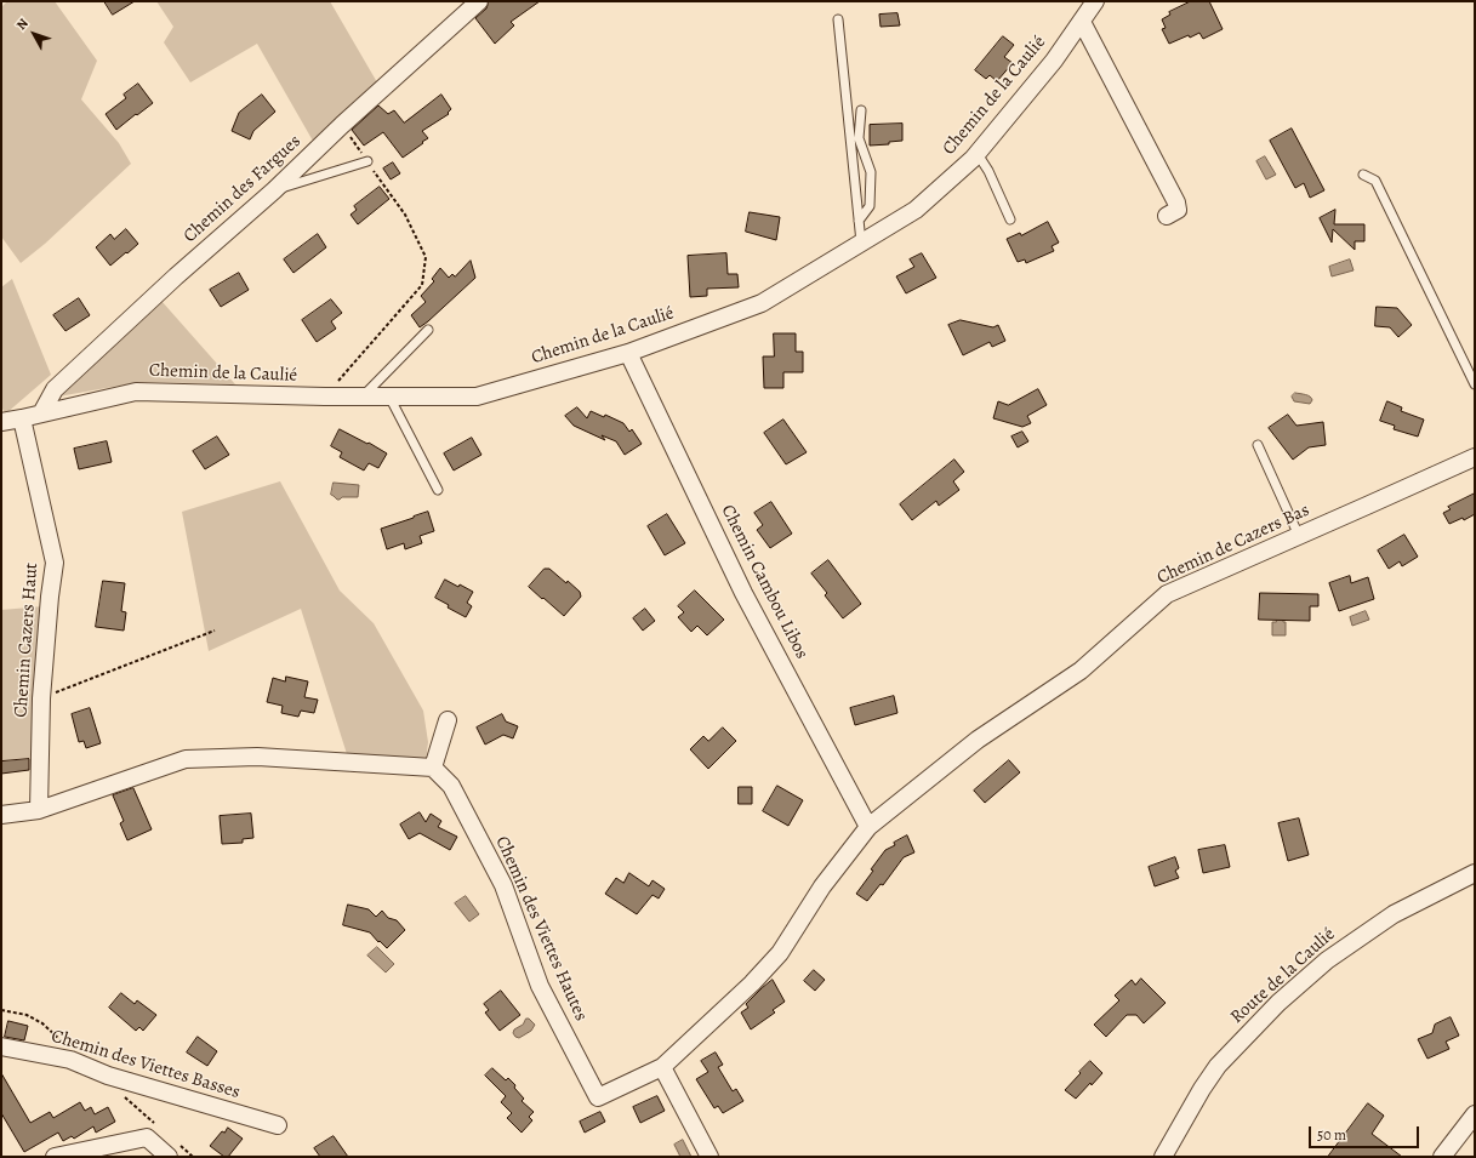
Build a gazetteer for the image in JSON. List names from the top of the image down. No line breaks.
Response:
{"streets":{"street":["Chemin de la Caulié","Chemin des Fargues","Chemin de Cazers Bas","Chemin Cambou Libos","Chemin Cazers Haut","Chemin des Viettes Hautes","Route de la Caulié","Chemin des Viettes Basses"]},"crossings":[["Chemin de la Caulié","Chemin des Fargues"],["Chemin de la Caulié","Chemin Cambou Libos"],["Chemin de la Caulié","Chemin Cazers Haut"],["Chemin de Cazers Bas","Chemin Cambou Libos"],["Chemin de Cazers Bas","Chemin des Viettes Hautes"],["Chemin Cambou Libos","Chemin des Viettes Hautes"]],"scale_bar":"50 m","north":"top left"}
